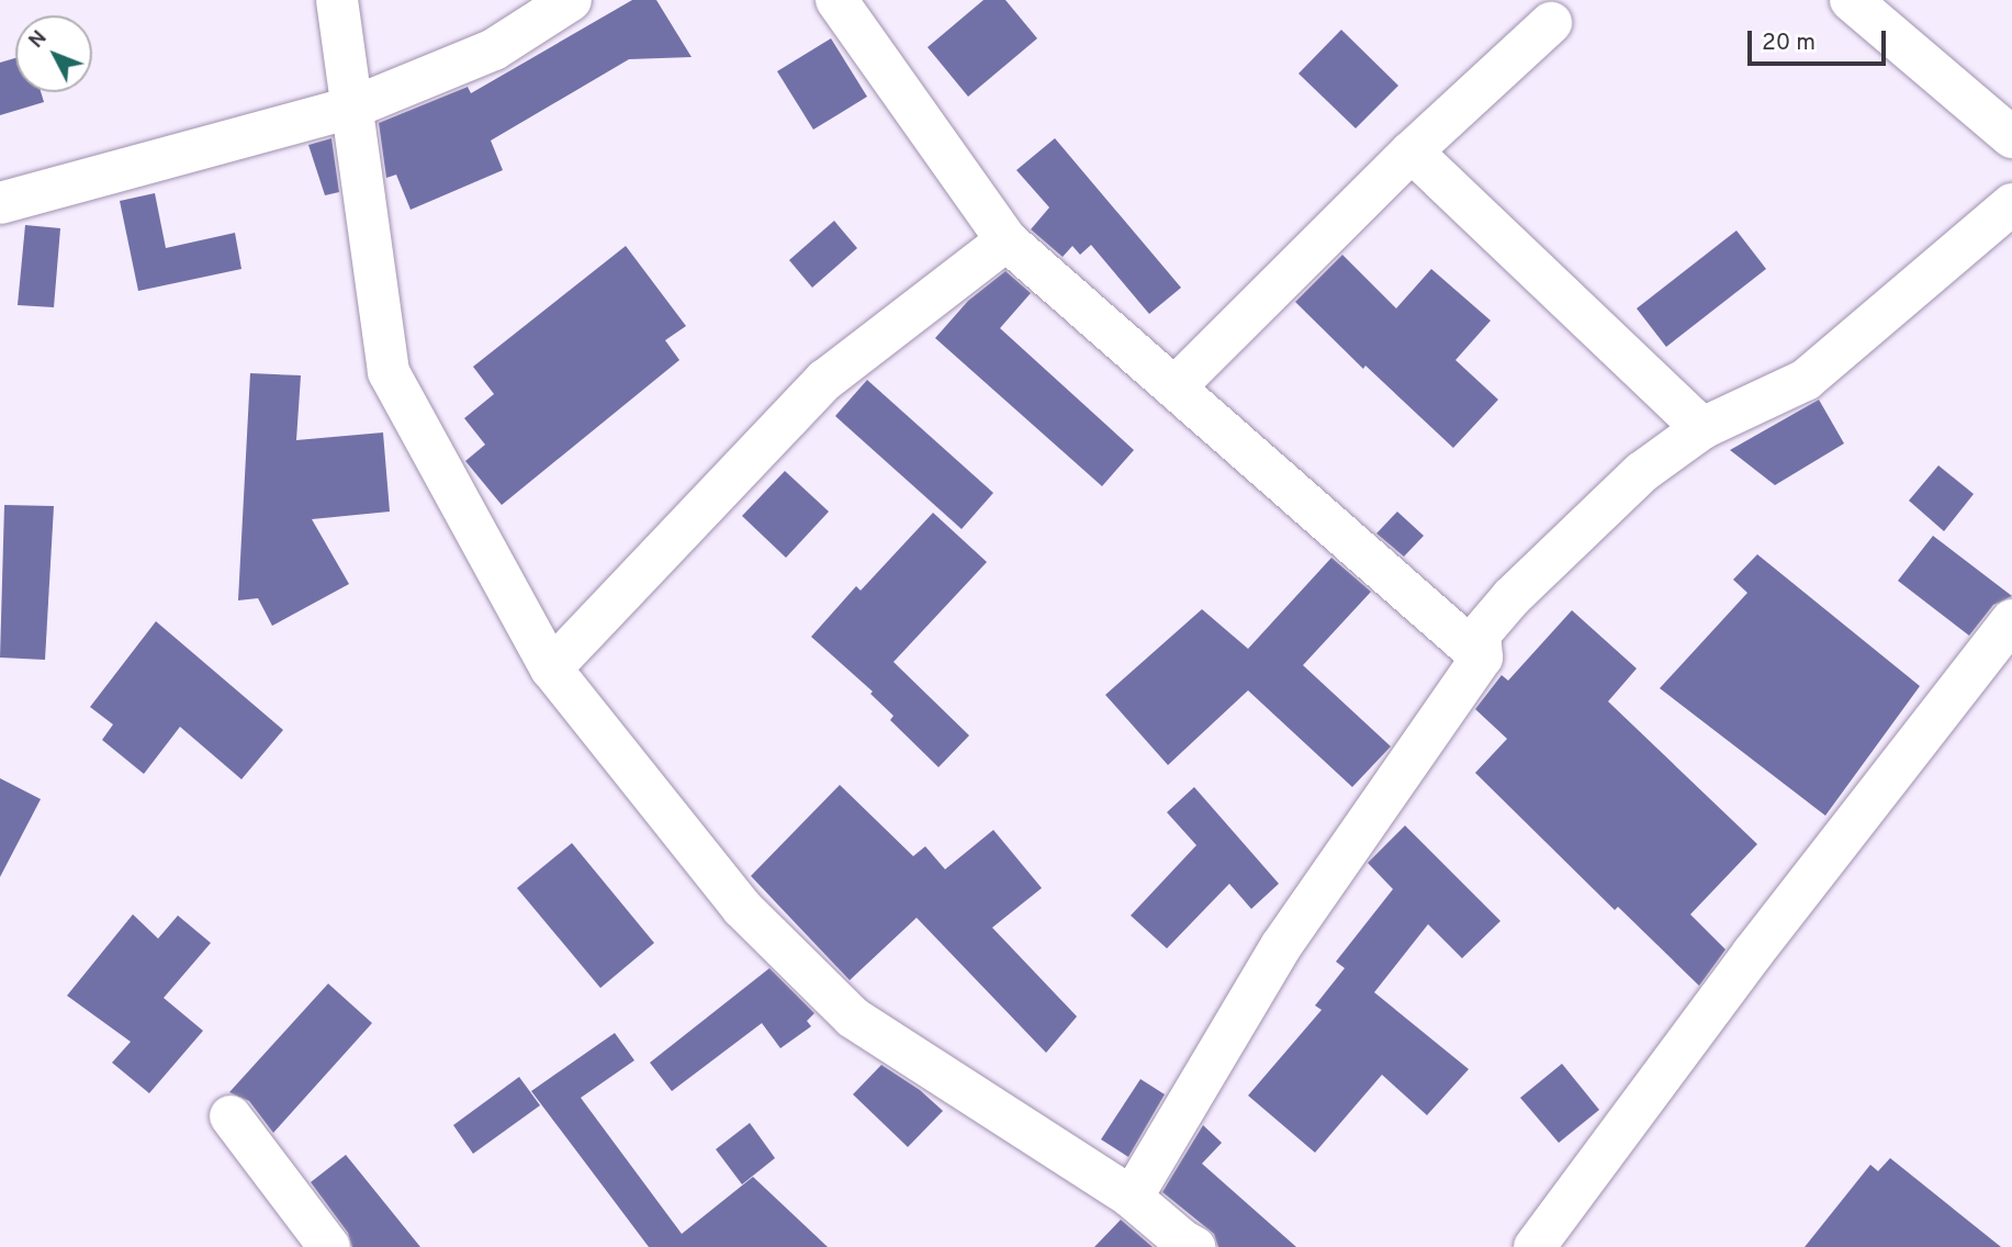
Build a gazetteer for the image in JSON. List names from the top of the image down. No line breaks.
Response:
{"scale_bar":"20 m","north":"top left"}
